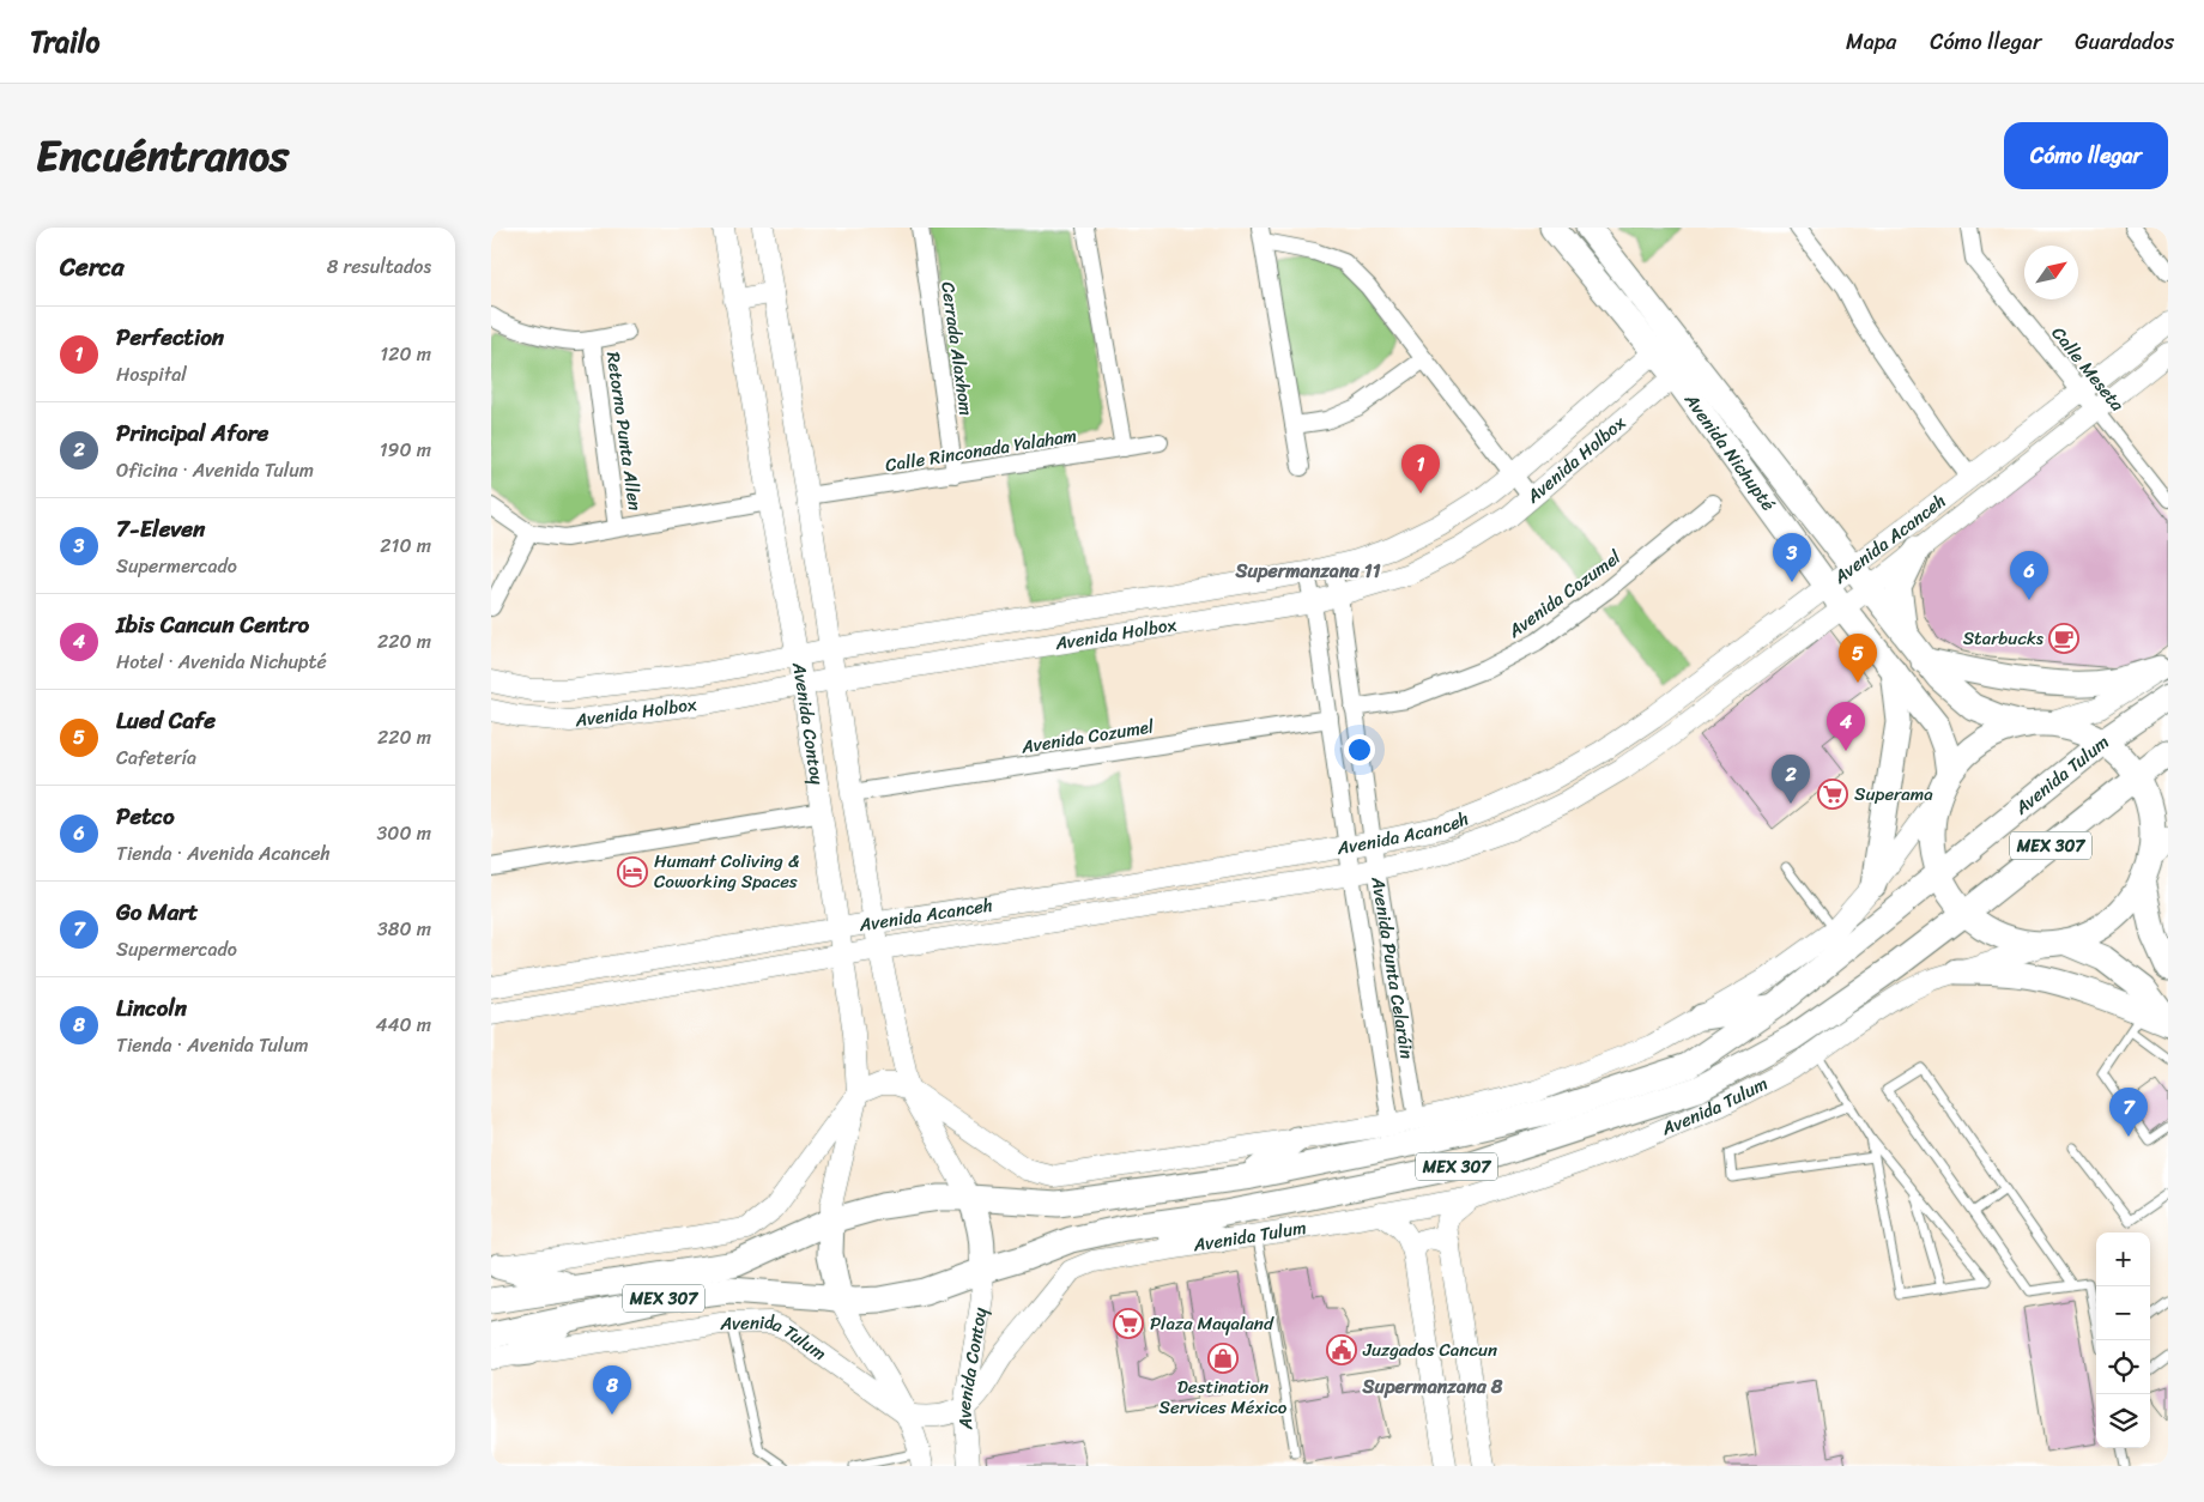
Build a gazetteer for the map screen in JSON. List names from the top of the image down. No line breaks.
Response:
{"streets":{"main road":["Avenida Nichupté","Avenida Tulum","MEX 307"],"street":["Cerrada Alaxhom","Calle Meseta","Retorno Punta Allen","Calle Rinconada Yalaham","Avenida Holbox","Avenida Acanceh","Avenida Cozumel","Avenida Contoy","Avenida Punta Celaráin"]},"crossings":[["Cerrada Alaxhom","Calle Rinconada Yalaham"],["Calle Meseta","Avenida Acanceh"],["Retorno Punta Allen","Avenida Contoy"],["Calle Rinconada Yalaham","Avenida Contoy"],["Avenida Nichupté","Avenida Holbox"],["Avenida Nichupté","Avenida Acanceh"],["Avenida Nichupté","Avenida Tulum"],["Avenida Holbox","Avenida Contoy"],["Avenida Holbox","Avenida Punta Celaráin"],["Avenida Acanceh","Avenida Contoy"],["Avenida Acanceh","Avenida Punta Celaráin"],["Avenida Cozumel","Avenida Contoy"],["Avenida Cozumel","Avenida Punta Celaráin"],["Avenida Contoy","Avenida Tulum"],["Avenida Contoy","MEX 307"],["Avenida Tulum","MEX 307"]],"districts":["Supermanzana 11","Supermanzana 8"],"places":{"cafe":["Starbucks"],"supermarket":["Superama","Plaza Mayaland"],"hotel":["Humant Coliving & Coworking Spaces"],"public building":["Juzgados Cancun"],"shop":["Destination Services México"]},"north":"top right","page":{"header":"Trailo","nav":["Mapa","Cómo llegar","Guardados"],"title":"Encuéntranos","buttons":"Cómo llegar","heading":["Cerca","8 resultados"],"list":[{"mark":"1","name":"Perfection","note":"Hospital","value":"120 m"},{"mark":"2","name":"Principal Afore","note":"Oficina · Avenida Tulum","value":"190 m"},{"mark":"3","name":"7-Eleven","note":"Supermercado","value":"210 m"},{"mark":"4","name":"Ibis Cancun Centro","note":"Hotel · Avenida Nichupté","value":"220 m"},{"mark":"5","name":"Lued Cafe","note":"Cafetería","value":"220 m"},{"mark":"6","name":"Petco","note":"Tienda · Avenida Acanceh","value":"300 m"},{"mark":"7","name":"Go Mart","note":"Supermercado","value":"380 m"},{"mark":"8","name":"Lincoln","note":"Tienda · Avenida Tulum","value":"440 m"}],"pins":["1","3","6","5","4","2","7","8"],"map_buttons":["+","−"]}}
